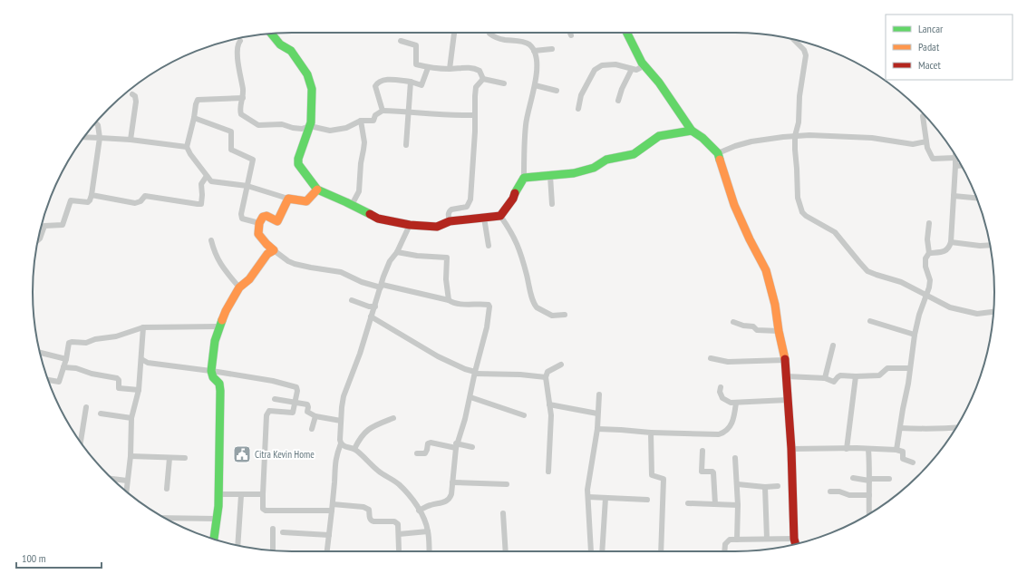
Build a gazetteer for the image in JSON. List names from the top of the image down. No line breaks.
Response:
{"places":{"public building":["Citra Kevin Home"]},"legend":["Lancar","Padat","Macet"],"scale_bar":"100 m"}
